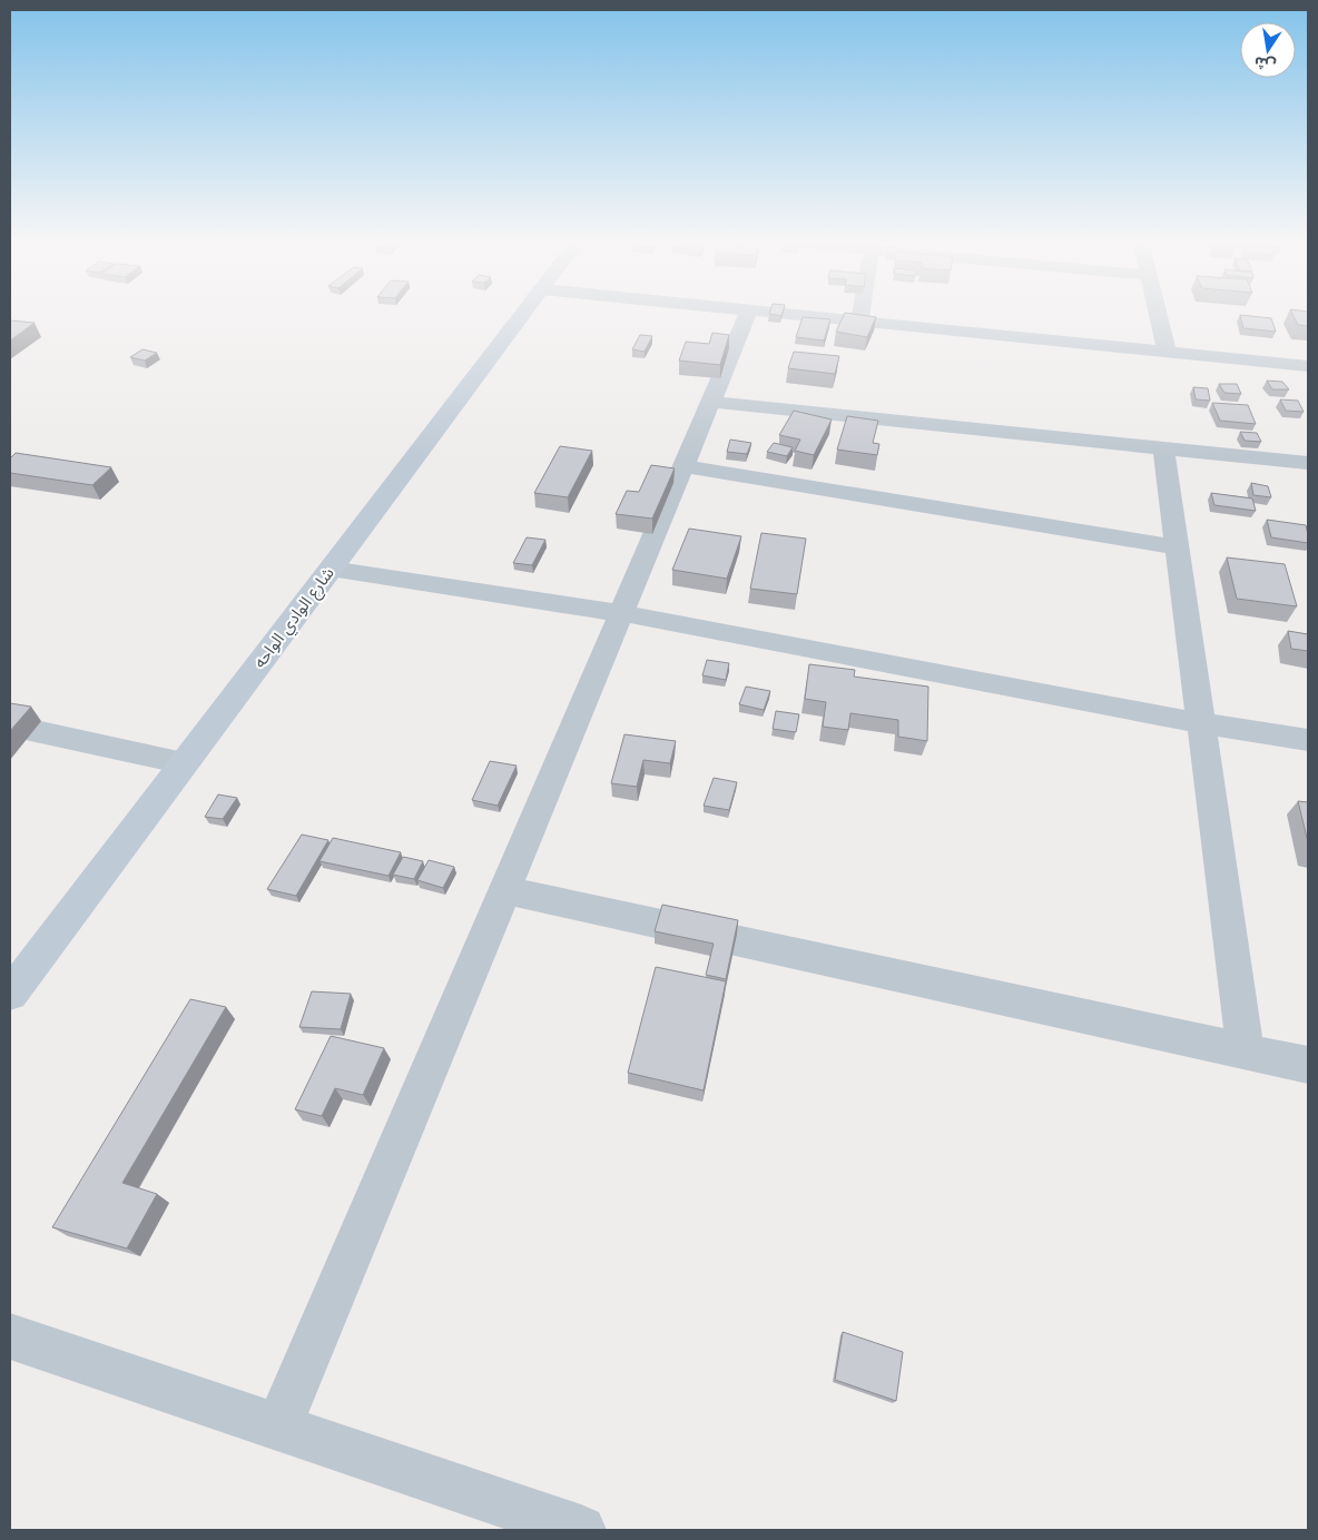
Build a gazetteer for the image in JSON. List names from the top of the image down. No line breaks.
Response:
{"streets":{"main road":["شارع الوادي الواحه"]},"north":"bottom"}
